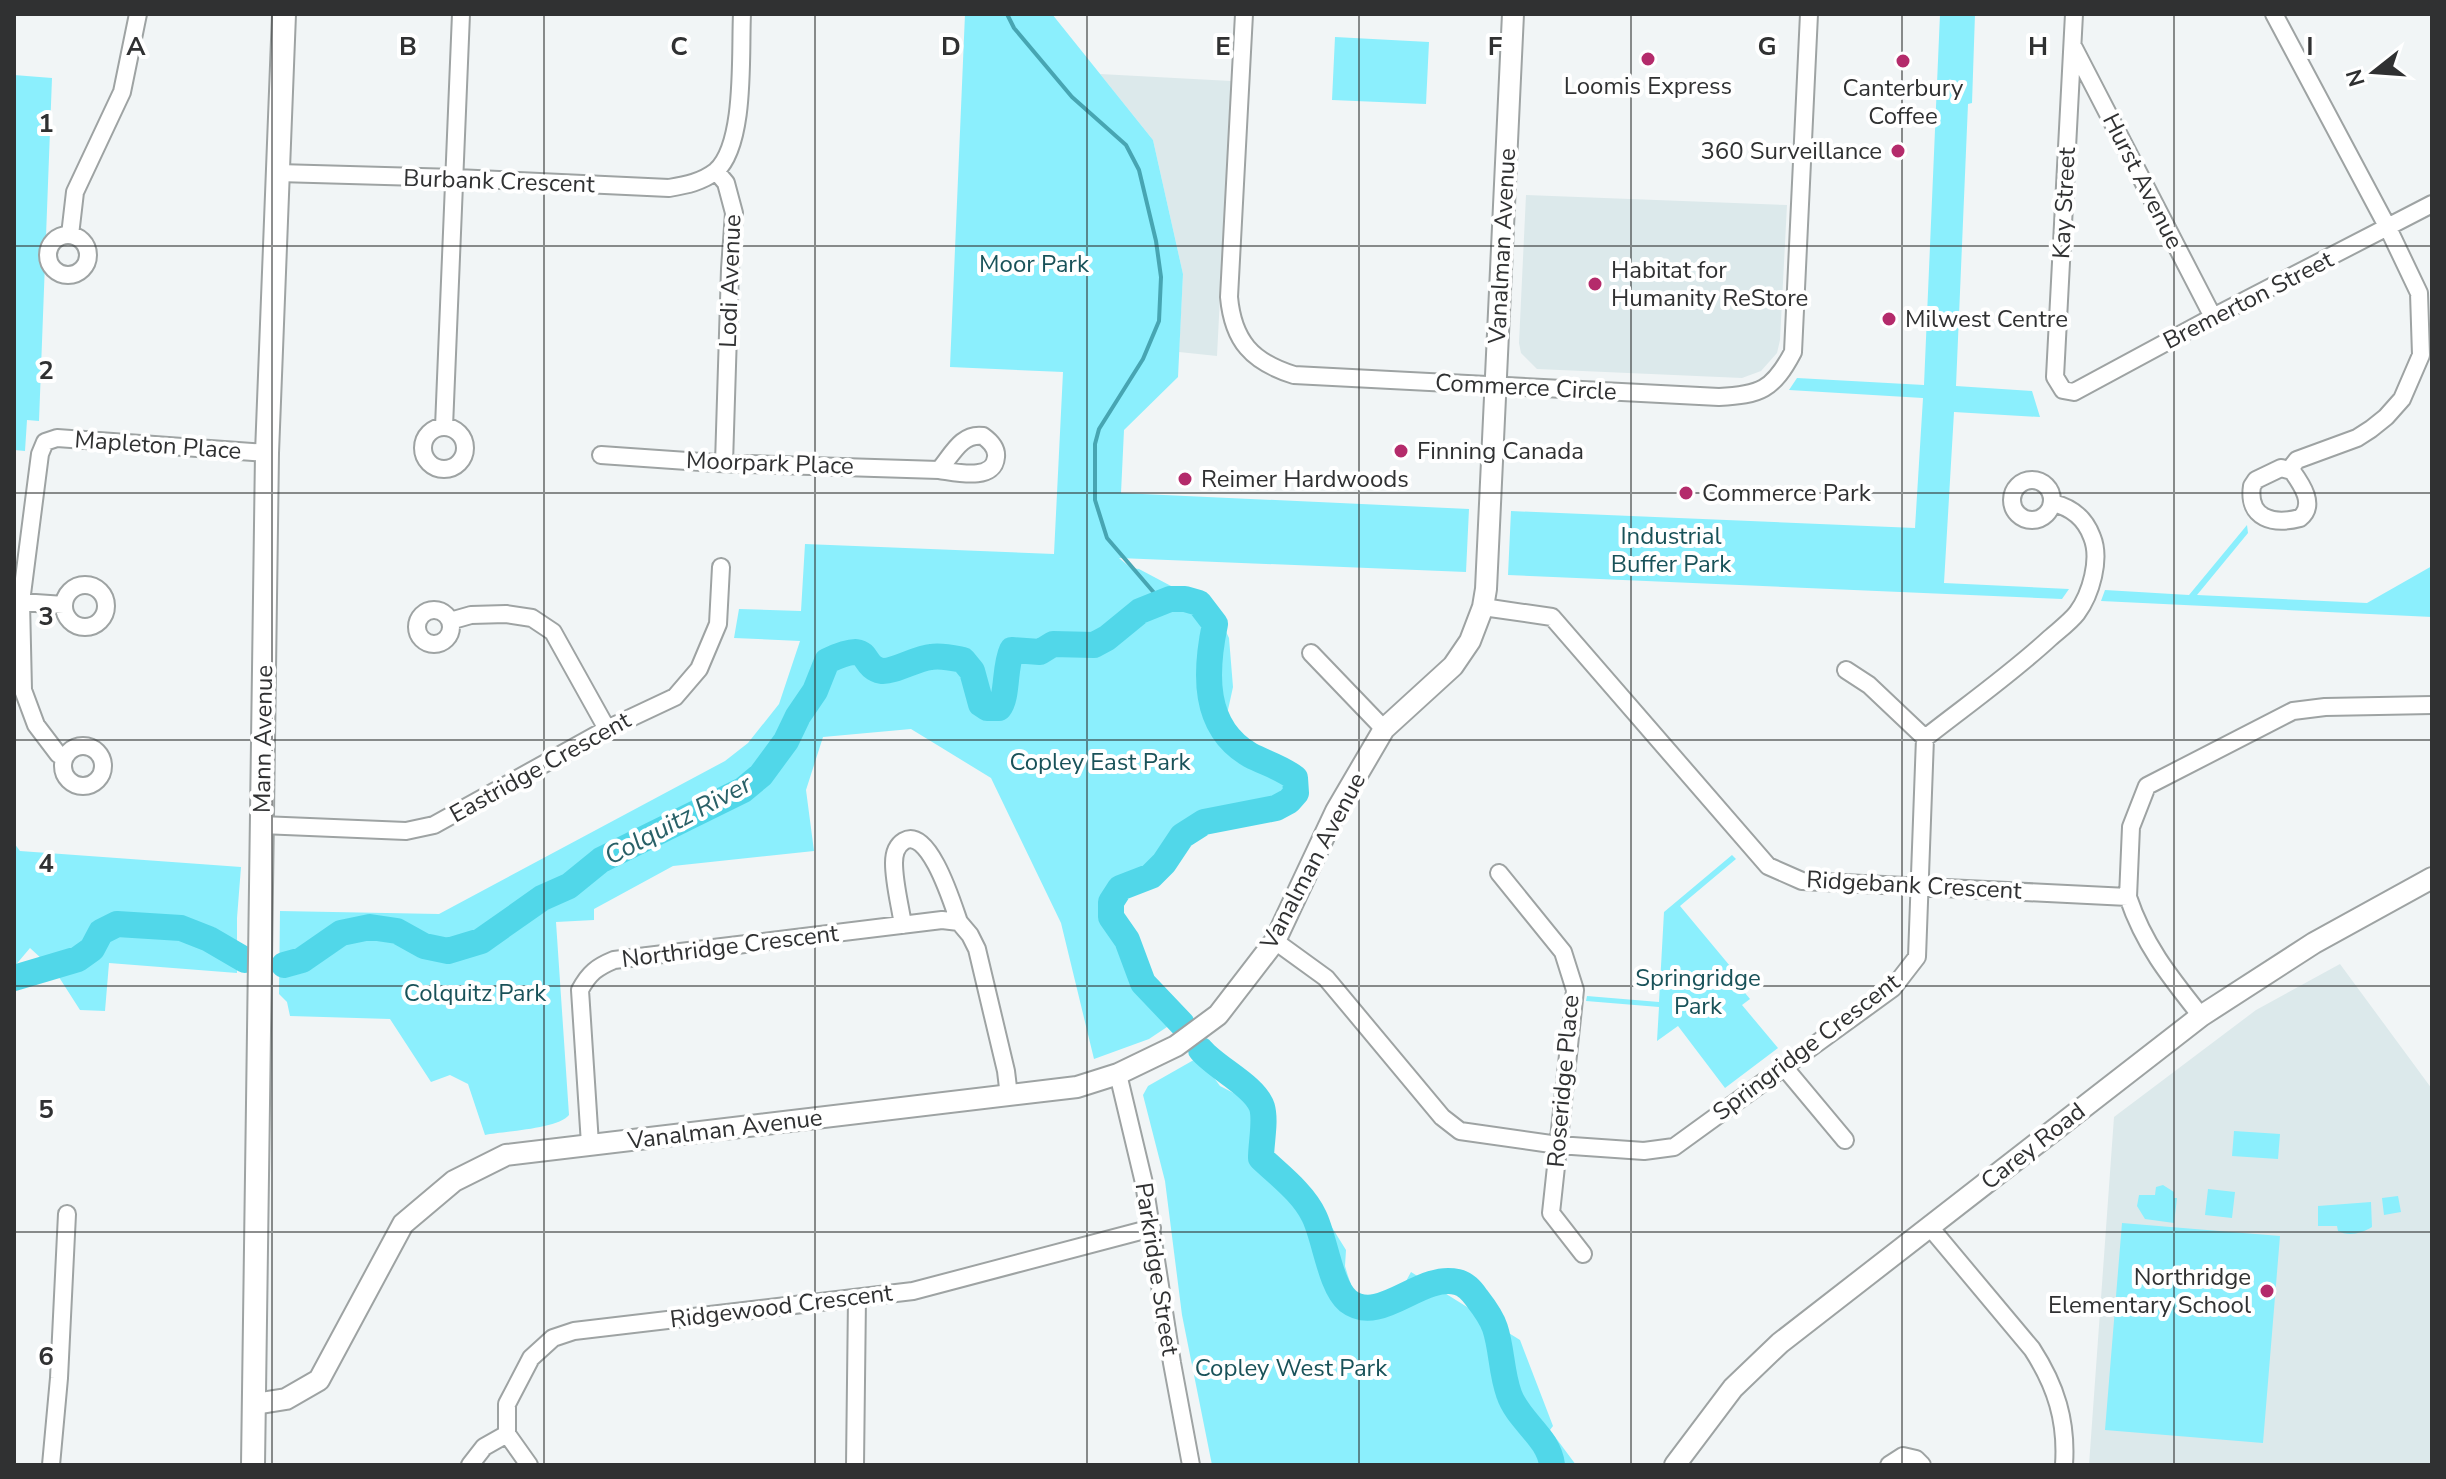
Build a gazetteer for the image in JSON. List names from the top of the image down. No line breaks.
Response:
{"streets":{"main road":["Mann Avenue"],"street":["Burbank Crescent","Hurst Avenue","Kay Street","Vanalman Avenue","Lodi Avenue","Bremerton Street","Commerce Circle","Mapleton Place","Moorpark Place","Eastridge Crescent","Ridgebank Crescent","Northridge Crescent","Springridge Crescent","Roseridge Place","Carey Road","Parkridge Street","Ridgewood Crescent"]},"crossings":[["Burbank Crescent","Lodi Avenue"],["Burbank Crescent","Mann Avenue"],["Hurst Avenue","Kay Street"],["Hurst Avenue","Bremerton Street"],["Kay Street","Bremerton Street"],["Vanalman Avenue","Commerce Circle"],["Vanalman Avenue","Mann Avenue"],["Vanalman Avenue","Ridgebank Crescent"],["Vanalman Avenue","Northridge Crescent"],["Vanalman Avenue","Springridge Crescent"],["Vanalman Avenue","Parkridge Street"],["Lodi Avenue","Moorpark Place"],["Mapleton Place","Mann Avenue"],["Mann Avenue","Eastridge Crescent"],["Ridgebank Crescent","Springridge Crescent"],["Springridge Crescent","Roseridge Place"],["Parkridge Street","Ridgewood Crescent"]],"water":["Colquitz River"],"parks":["Moor Park","Industrial Buffer Park","Copley East Park","Springridge Park","Colquitz Park","Copley West Park"],"places":["Loomis Express","Canterbury Coffee","360 Surveillance","Habitat for Humanity ReStore","Milwest Centre","Finning Canada","Reimer Hardwoods","Commerce Park","Northridge Elementary School"],"north":"left","grid":{"columns":["A","B","C","D","E","F","G","H","I"],"rows":["1","2","3","4","5","6"]}}
